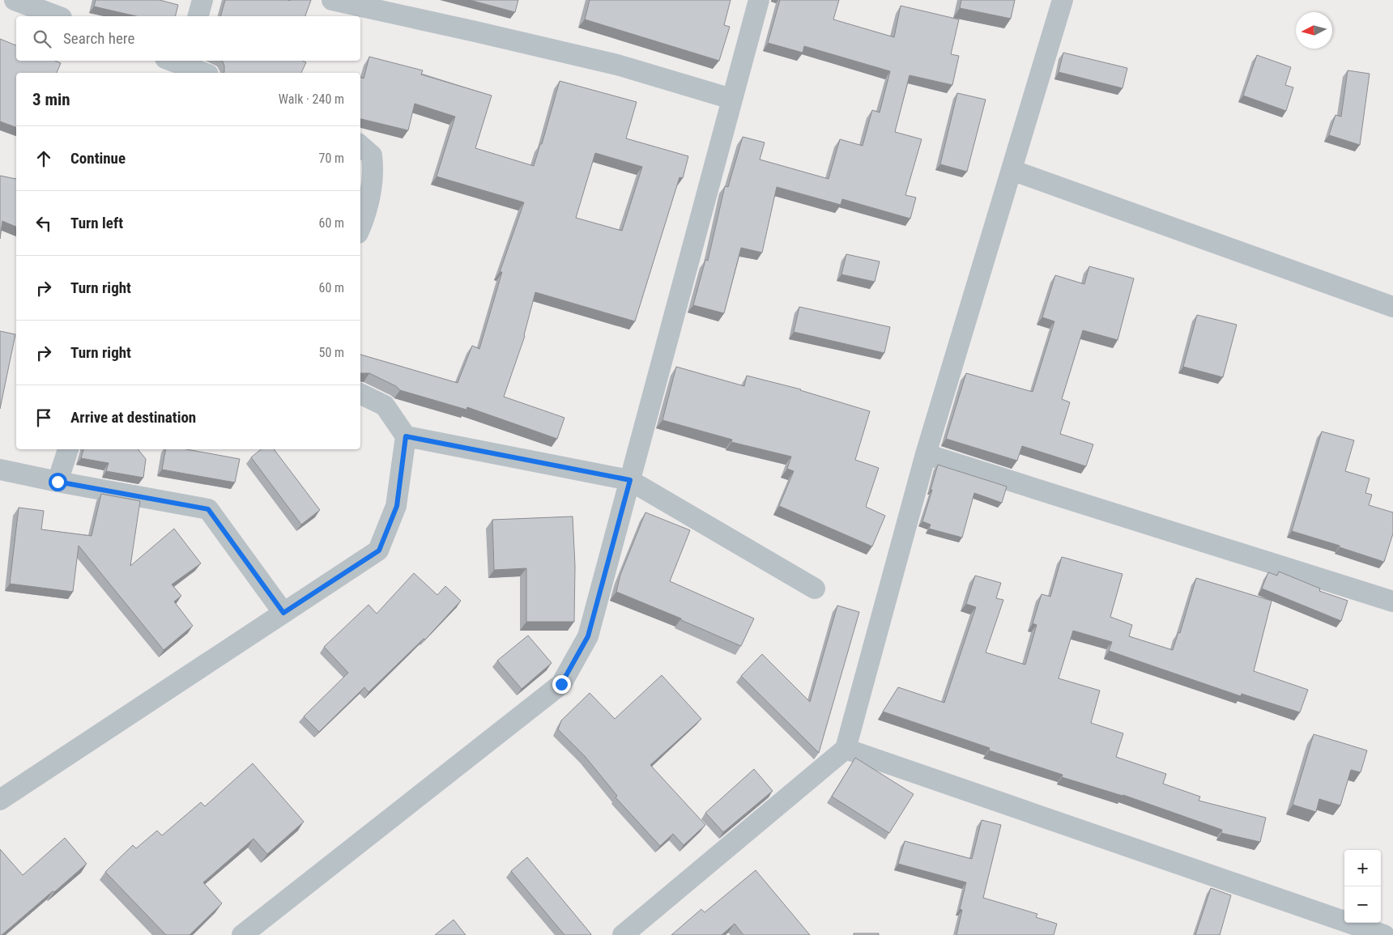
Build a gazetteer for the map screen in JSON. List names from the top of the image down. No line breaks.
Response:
{"north":"left","page":{"search":"Search here","heading":["3 min","Walk · 240 m"],"list":[["Continue","70 m"],["Turn left","60 m"],["Turn right","60 m"],["Turn right","50 m"],"Arrive at destination"],"map_buttons":["+","−"]}}
